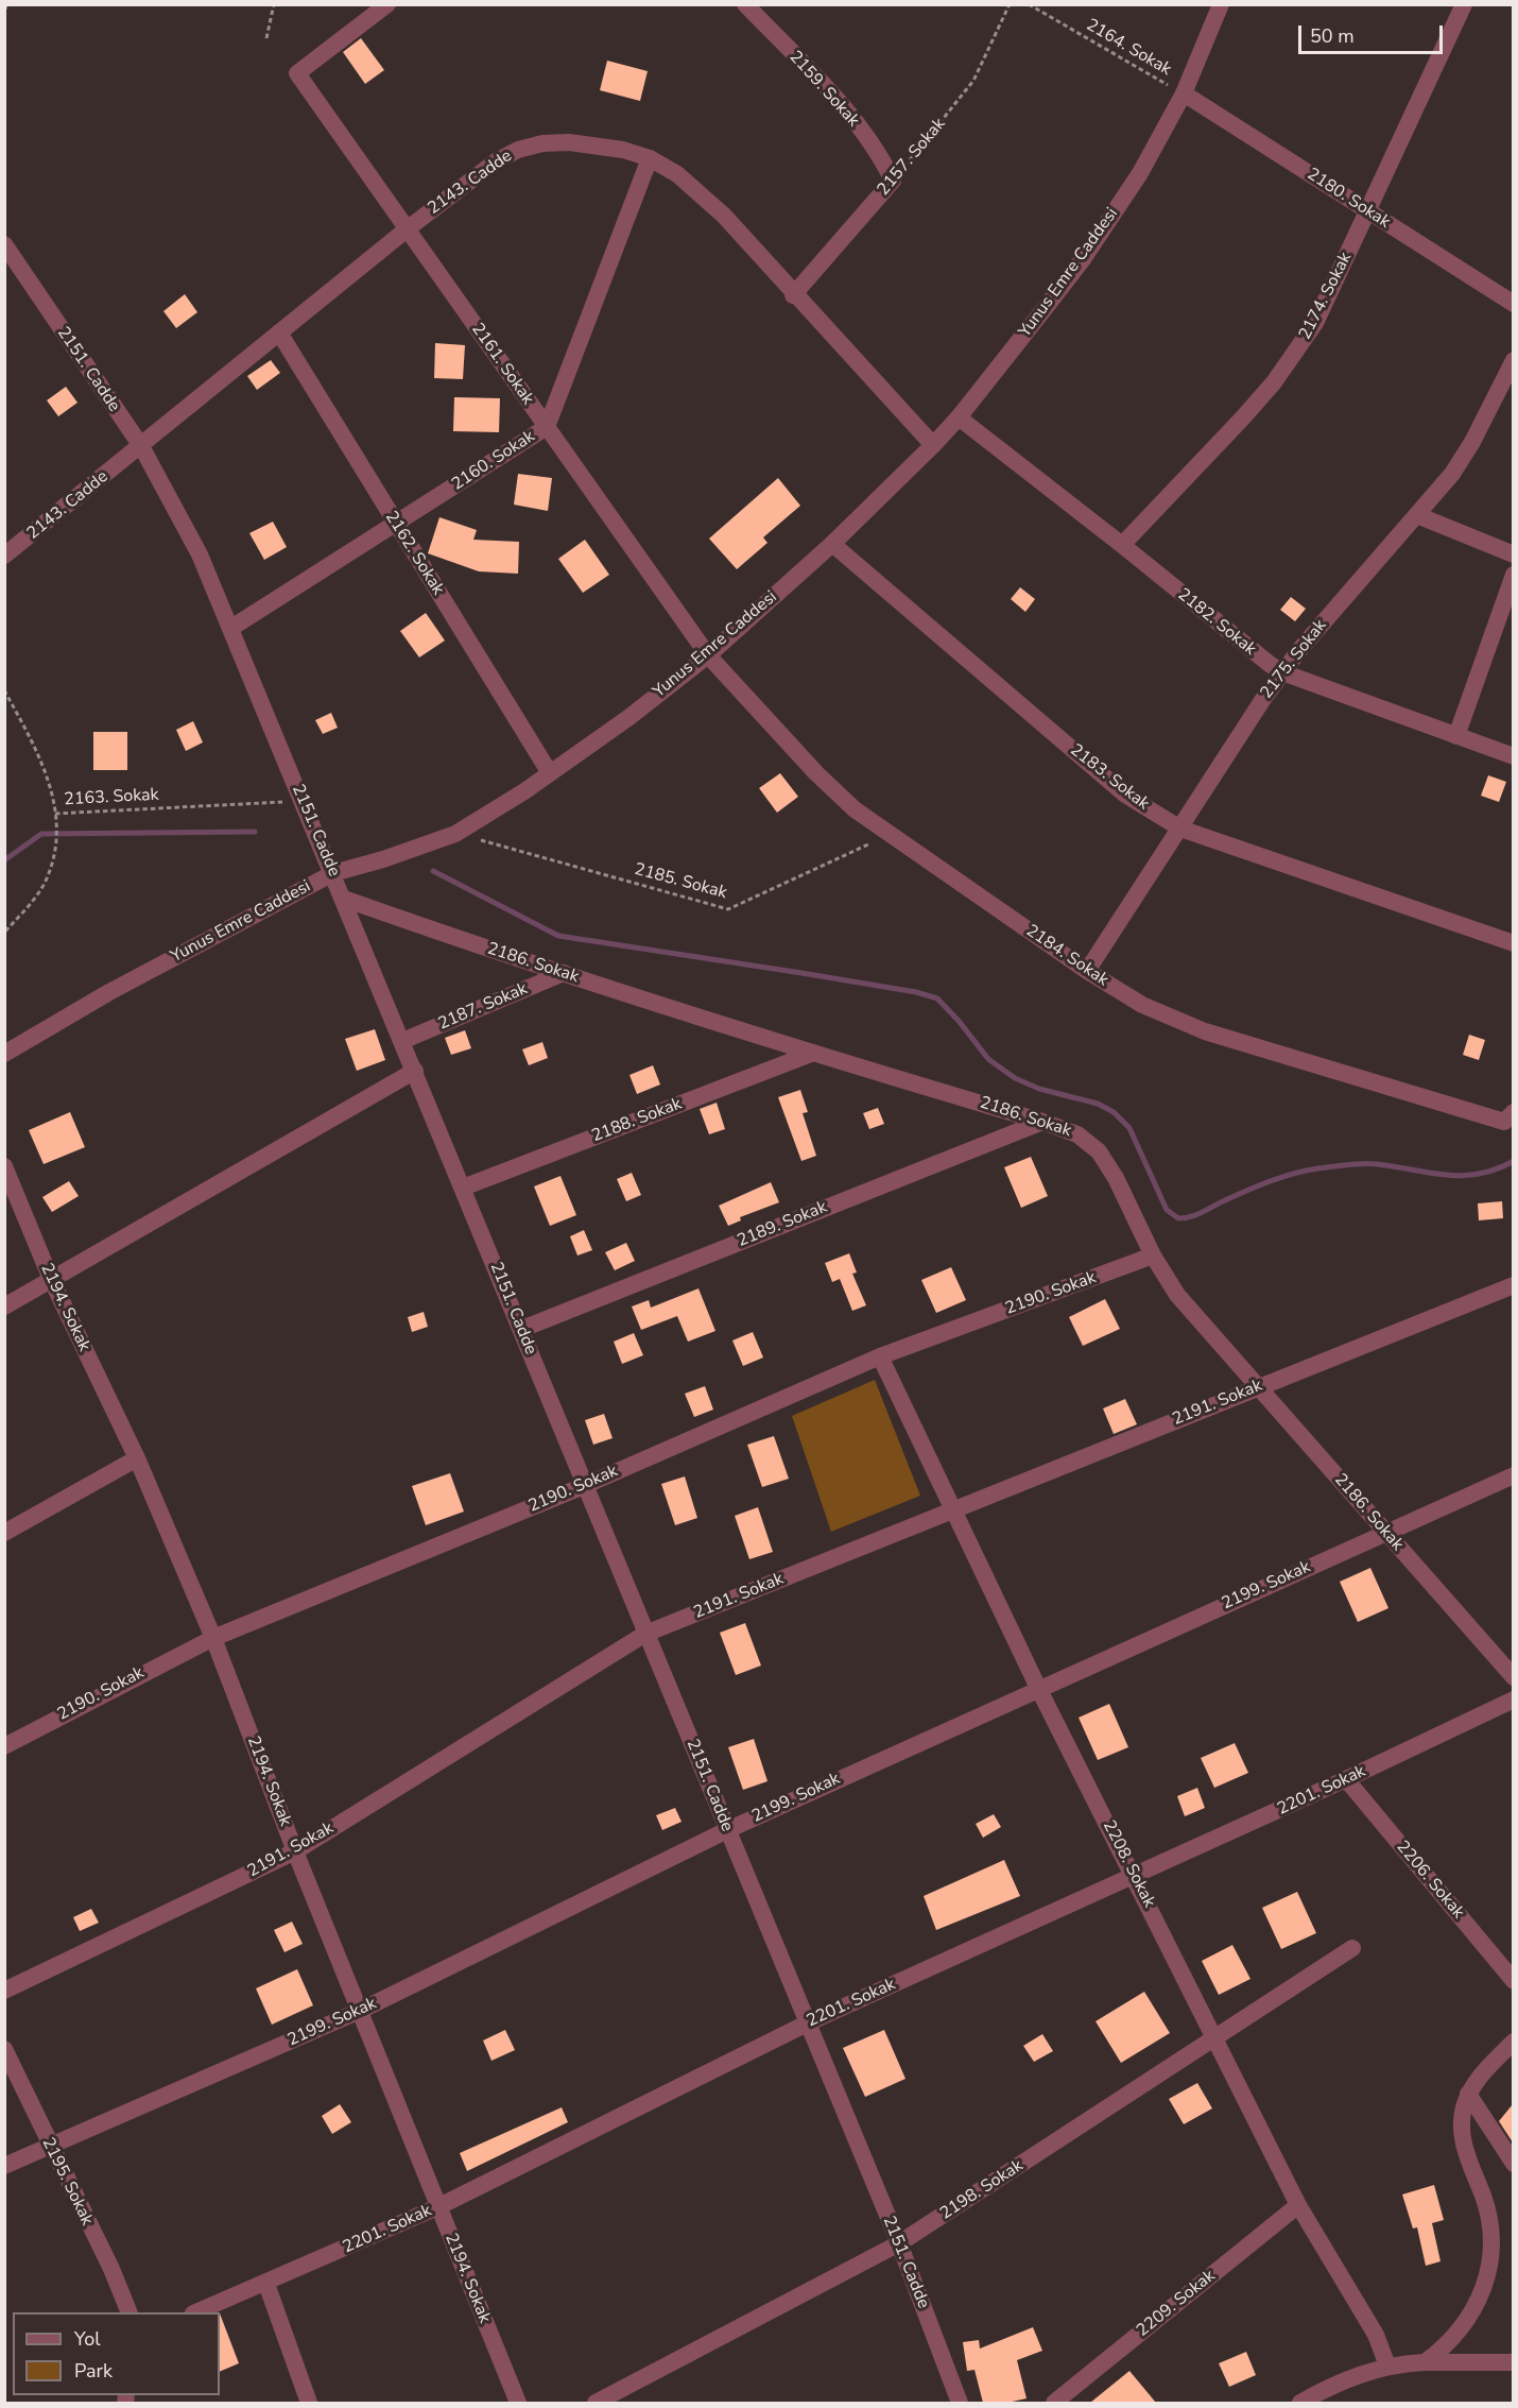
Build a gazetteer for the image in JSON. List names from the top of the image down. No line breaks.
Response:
{"streets":{"street":["2159. Sokak","2157. Sokak","2143. Cadde","2180. Sokak","Yunus Emre Caddesi","2174. Sokak","2161. Sokak","2151. Cadde","2160. Sokak","2162. Sokak","2182. Sokak","2175. Sokak","2183. Sokak","2184. Sokak","2186. Sokak","2187. Sokak","2188. Sokak","2189. Sokak","2190. Sokak","2194. Sokak","2191. Sokak","2199. Sokak","2201. Sokak","2208. Sokak","2206. Sokak","2195. Sokak","2198. Sokak","2209. Sokak"],"path":["2164. Sokak","2163. Sokak","2185. Sokak"]},"crossings":[["2164. Sokak","2180. Sokak"],["2164. Sokak","Yunus Emre Caddesi"],["2159. Sokak","2157. Sokak"],["2157. Sokak","2143. Cadde"],["2143. Cadde","Yunus Emre Caddesi"],["2143. Cadde","2161. Sokak"],["2143. Cadde","2151. Cadde"],["2143. Cadde","2160. Sokak"],["2143. Cadde","2162. Sokak"],["2180. Sokak","Yunus Emre Caddesi"],["2180. Sokak","2174. Sokak"],["Yunus Emre Caddesi","2161. Sokak"],["Yunus Emre Caddesi","2151. Cadde"],["Yunus Emre Caddesi","2162. Sokak"],["Yunus Emre Caddesi","2182. Sokak"],["Yunus Emre Caddesi","2183. Sokak"],["Yunus Emre Caddesi","2185. Sokak"],["Yunus Emre Caddesi","2184. Sokak"],["2174. Sokak","2182. Sokak"],["2161. Sokak","2160. Sokak"],["2161. Sokak","2184. Sokak"],["2151. Cadde","2160. Sokak"],["2151. Cadde","2163. Sokak"],["2151. Cadde","2186. Sokak"],["2151. Cadde","2187. Sokak"],["2151. Cadde","2188. Sokak"],["2151. Cadde","2189. Sokak"],["2151. Cadde","2190. Sokak"],["2151. Cadde","2191. Sokak"],["2151. Cadde","2199. Sokak"],["2151. Cadde","2201. Sokak"],["2151. Cadde","2198. Sokak"],["2160. Sokak","2162. Sokak"],["2182. Sokak","2175. Sokak"],["2175. Sokak","2183. Sokak"],["2175. Sokak","2184. Sokak"],["2185. Sokak","2184. Sokak"],["2186. Sokak","2187. Sokak"],["2186. Sokak","2188. Sokak"],["2186. Sokak","2189. Sokak"],["2186. Sokak","2190. Sokak"],["2186. Sokak","2191. Sokak"],["2186. Sokak","2199. Sokak"],["2190. Sokak","2194. Sokak"],["2190. Sokak","2208. Sokak"],["2194. Sokak","2191. Sokak"],["2194. Sokak","2199. Sokak"],["2194. Sokak","2201. Sokak"],["2191. Sokak","2208. Sokak"],["2199. Sokak","2208. Sokak"],["2199. Sokak","2195. Sokak"],["2201. Sokak","2208. Sokak"],["2201. Sokak","2206. Sokak"],["2208. Sokak","2198. Sokak"],["2208. Sokak","2209. Sokak"]],"legend":["Yol","Park"],"scale_bar":"50 m"}
